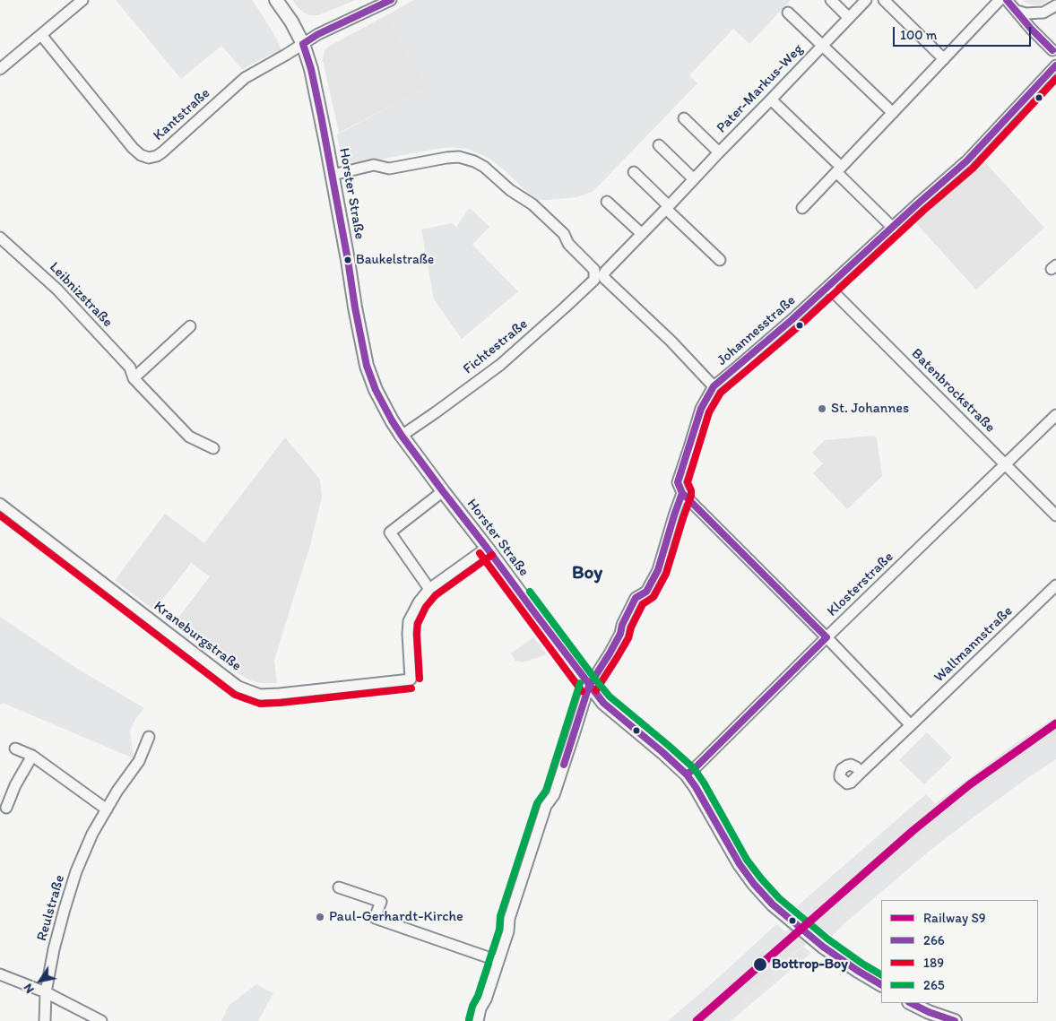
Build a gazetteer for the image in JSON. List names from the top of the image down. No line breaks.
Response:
{"streets":{"main road":["Horster Straße"],"street":["Pater-Markus-Weg","Kantstraße","Leibnizstraße","Johannesstraße","Fichtestraße","Batenbrockstraße","Klosterstraße","Kraneburgstraße","Wallmannstraße","Reulstraße"]},"crossings":[["Pater-Markus-Weg","Johannesstraße"],["Kantstraße","Horster Straße"],["Horster Straße","Johannesstraße"],["Horster Straße","Fichtestraße"],["Horster Straße","Klosterstraße"],["Johannesstraße","Batenbrockstraße"],["Batenbrockstraße","Klosterstraße"]],"districts":["Boy"],"places":["Baukelstraße","St. Johannes","Paul-Gerhardt-Kirche","Bottrop-Boy"],"lines":["transit line 266","transit line 189","transit line 265","rail line S9"],"legend":["Railway S9","266","189","265"],"scale_bar":"100 m","north":"bottom left"}
